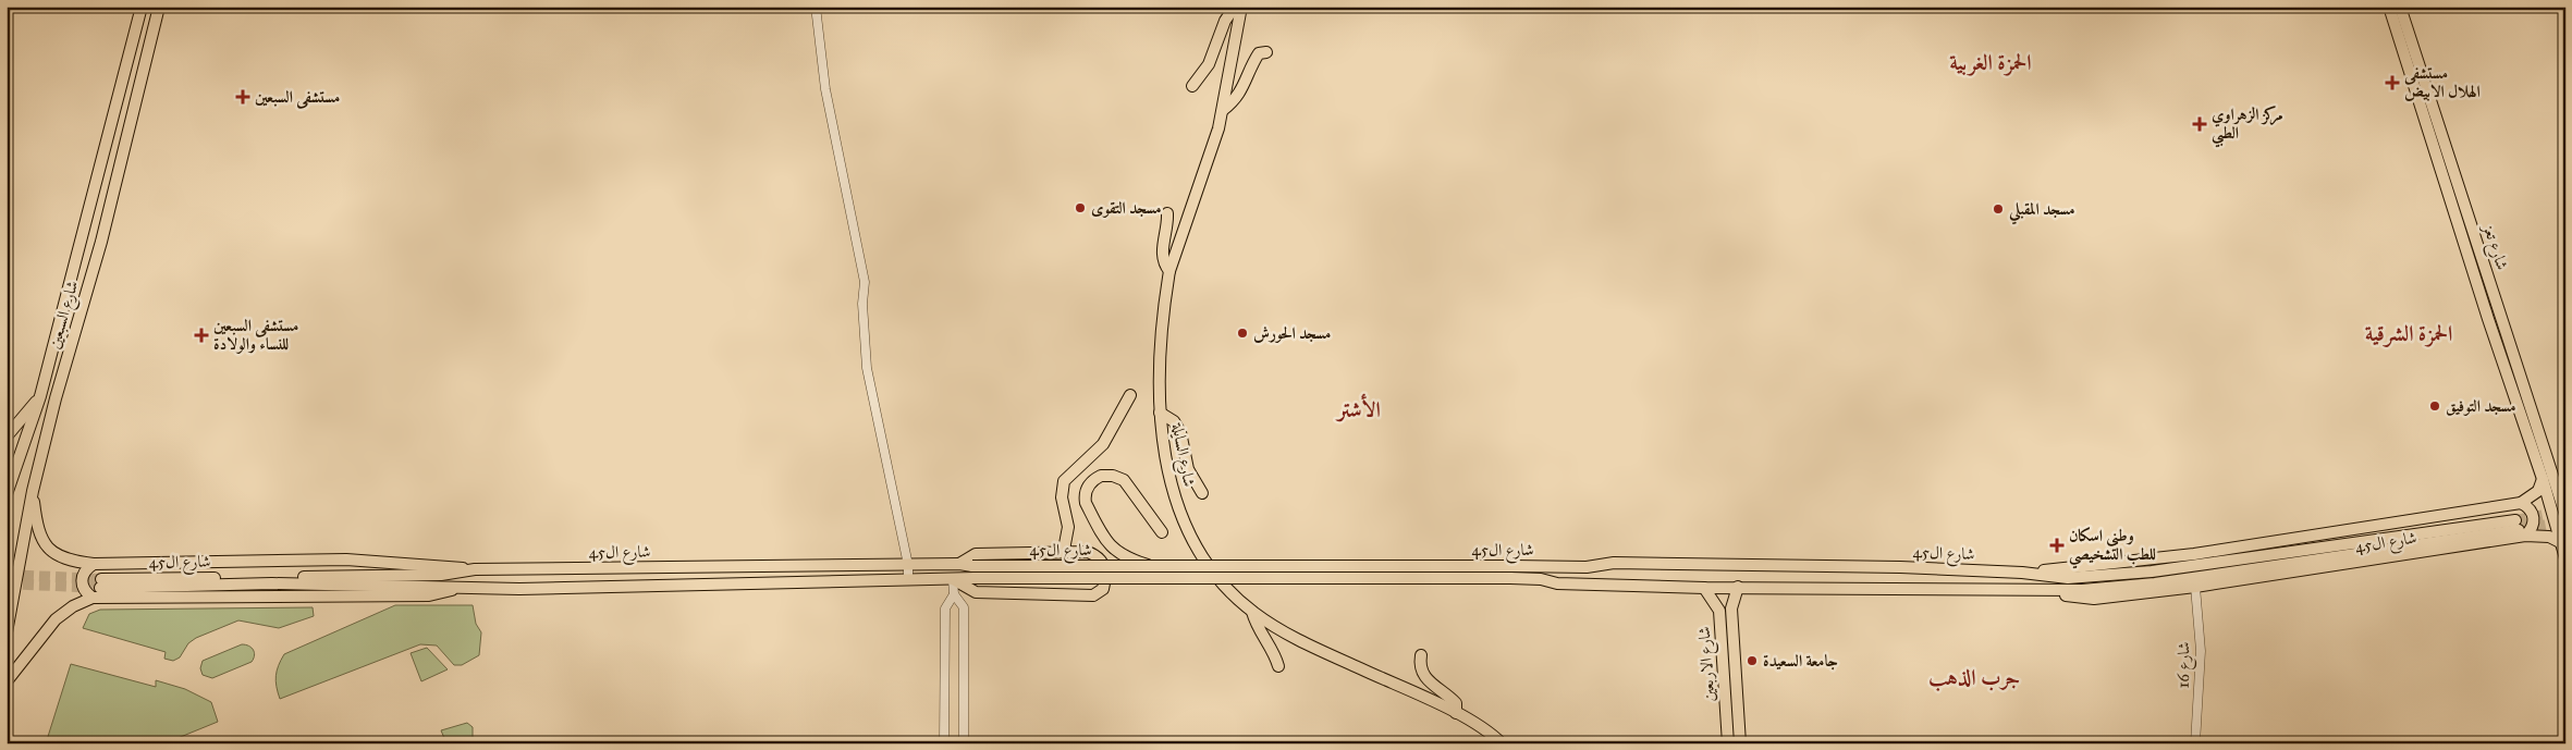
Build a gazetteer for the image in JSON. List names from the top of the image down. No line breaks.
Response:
{"streets":{"main road":["شارع تعز","شارع السبعين","شارع السايلة","شارع ال45","شارع الاربعين"],"street":["شارع 16"]},"crossings":[["شارع تعز","شارع ال45"],["شارع ال45","شارع الاربعين"],["شارع ال45","شارع 16"]],"districts":["الحمزة الغربية","الحمزة الشرقية","الأشتر","جرب الذهب"],"places":{"health":["مستشفى الهلال الابيض","مستشفى السبعين","مركز الزهراوي الطبي","مستشفى السبعين للنساء والولادة","وطني اسكان للطب التشخيصي"],"other":["مسجد التقوى","مسجد المقبلي","مسجد الحورش","مسجد التوفيق","جامعة السعيدة"]}}
